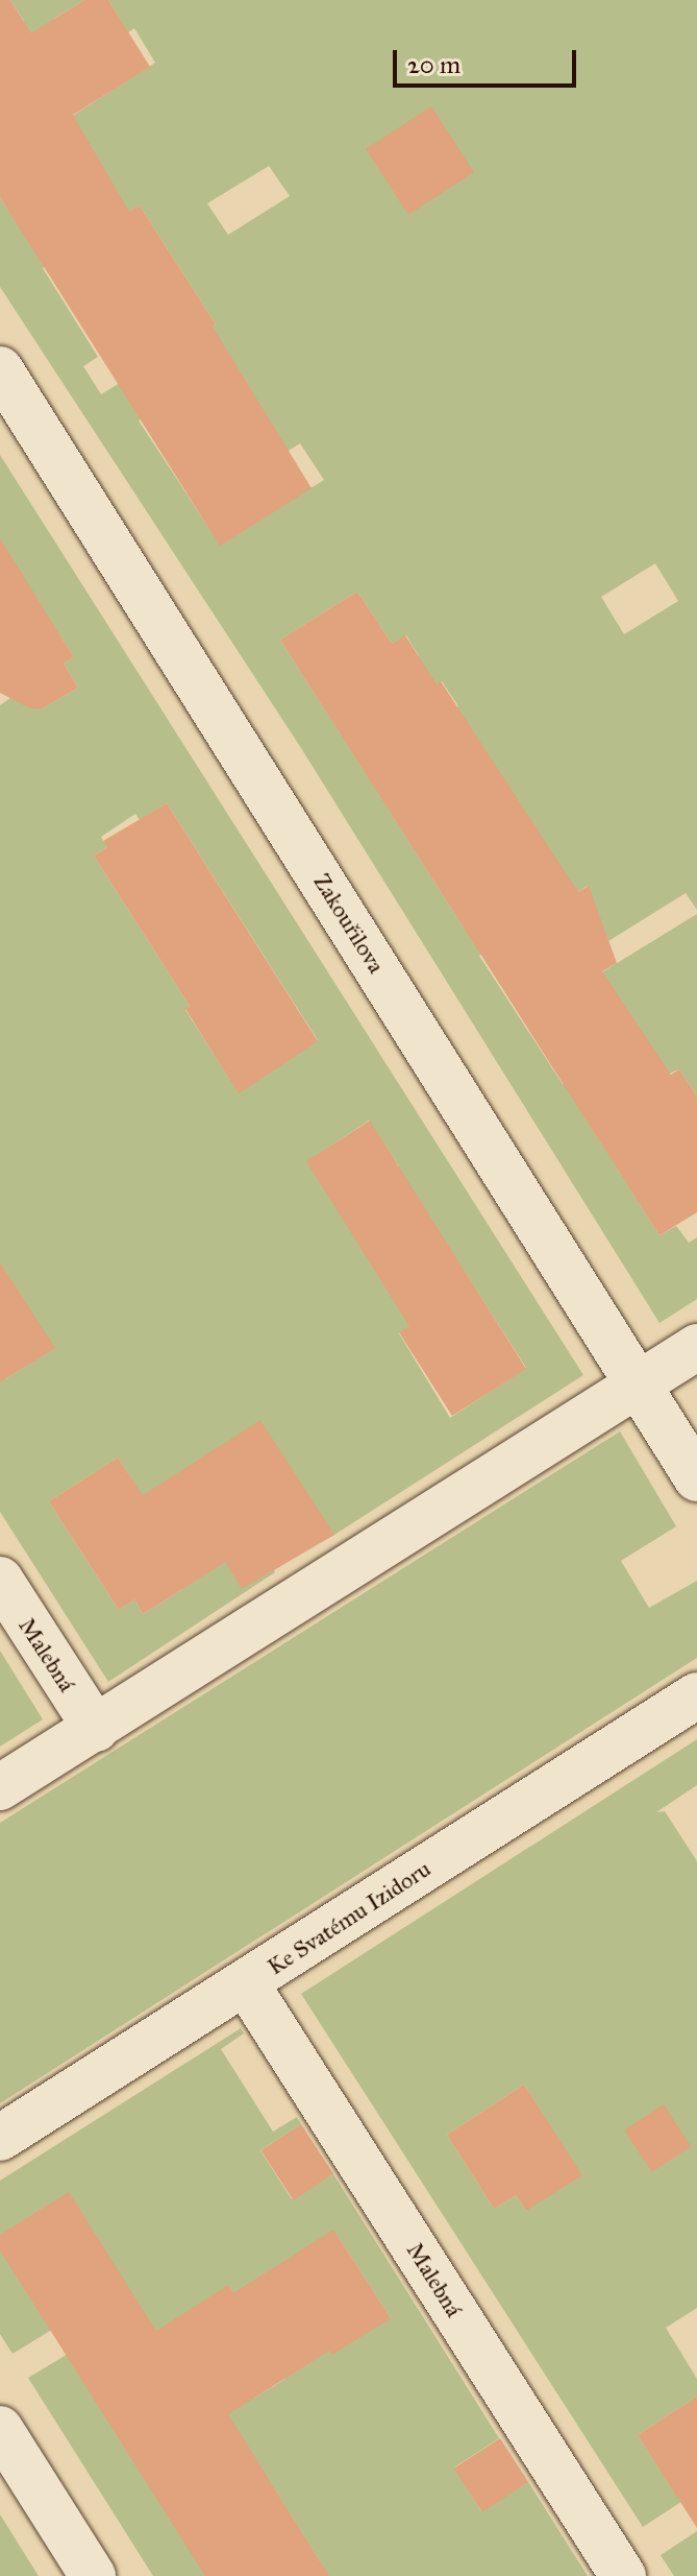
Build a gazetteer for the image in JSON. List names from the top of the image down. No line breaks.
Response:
{"streets":{"street":["Zakouřilova","Malebná","Ke Svatému Izidoru"]},"crossings":[["Malebná","Ke Svatému Izidoru"]],"scale_bar":"20 m"}
